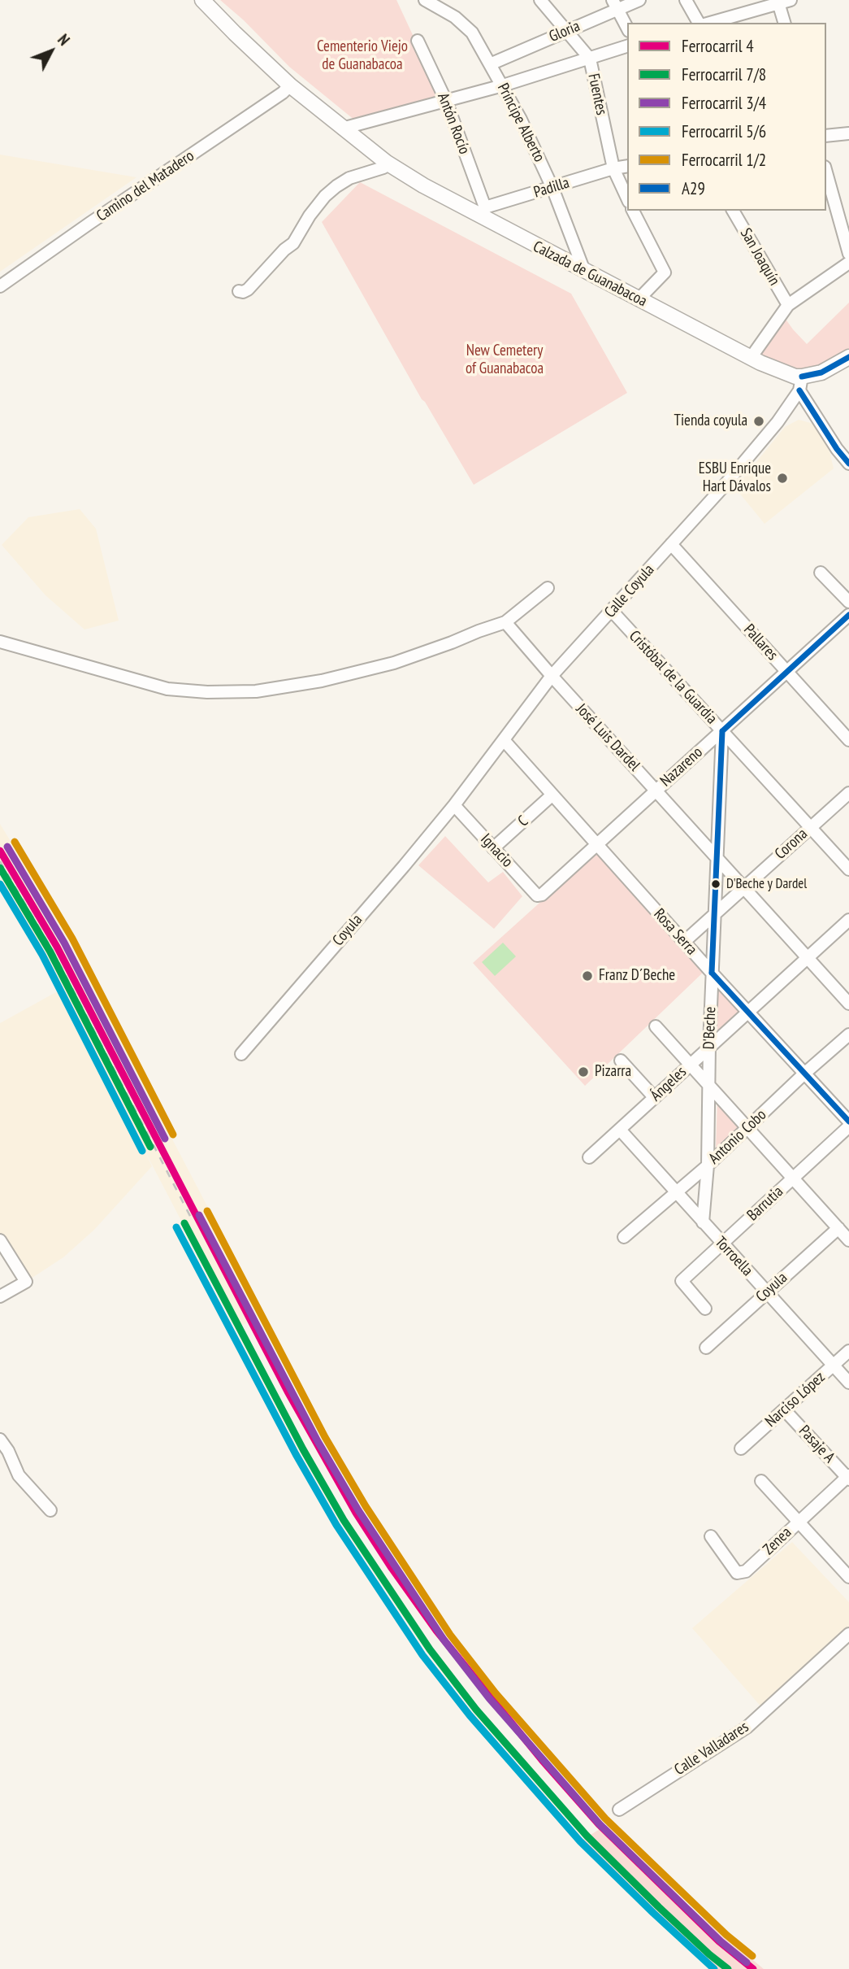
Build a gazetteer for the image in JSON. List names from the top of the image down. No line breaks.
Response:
{"streets":{"main road":["Calzada de Guanabacoa"],"street":["Gloria","Fuentes","Príncipe Alberto","Antón Rocío","Camino del Matadero","Padilla","San Joaquín","Calle Coyula","Pallares","Cristóbal de la Guardia","José Luis Dardel","Nazareno","C","Corona","Ignacio","Coyula","Rosa Serra","D'Beche","Ángeles","Antonio Cobo","Barrutia","Torroella","Narciso López","Pasaje A","Zenea","Calle Valladares"]},"crossings":[["Gloria","Fuentes"],["Gloria","Príncipe Alberto"],["Fuentes","Padilla"],["Príncipe Alberto","Padilla"],["Príncipe Alberto","Calzada de Guanabacoa"],["Antón Rocío","Padilla"],["Antón Rocío","Calzada de Guanabacoa"],["Camino del Matadero","Calzada de Guanabacoa"],["Padilla","Calzada de Guanabacoa"],["Calzada de Guanabacoa","Calle Coyula"],["Calle Coyula","Pallares"],["Calle Coyula","Cristóbal de la Guardia"],["Calle Coyula","José Luis Dardel"],["Calle Coyula","Ignacio"],["Calle Coyula","Coyula"],["Calle Coyula","Rosa Serra"],["Pallares","Nazareno"],["Cristóbal de la Guardia","Nazareno"],["Cristóbal de la Guardia","Corona"],["Cristóbal de la Guardia","D'Beche"],["José Luis Dardel","Nazareno"],["José Luis Dardel","Corona"],["José Luis Dardel","D'Beche"],["José Luis Dardel","Ángeles"],["Nazareno","Ignacio"],["Nazareno","Rosa Serra"],["Nazareno","D'Beche"],["C","Ignacio"],["C","Rosa Serra"],["Corona","Rosa Serra"],["Corona","D'Beche"],["Ignacio","Coyula"],["Coyula","Torroella"],["Rosa Serra","D'Beche"],["Rosa Serra","Ángeles"],["Rosa Serra","Antonio Cobo"],["D'Beche","Ángeles"],["D'Beche","Antonio Cobo"],["D'Beche","Torroella"],["Ángeles","Torroella"],["Antonio Cobo","Torroella"],["Barrutia","Torroella"],["Torroella","Narciso López"],["Narciso López","Pasaje A"],["Pasaje A","Zenea"]],"parks":["Cementerio Viejo de Guanabacoa","New Cemetery of Guanabacoa"],"places":["Tienda coyula","ESBU Enrique Hart Dávalos","D'Beche y Dardel","Franz D´Beche","Pizarra"],"lines":["transit line A29","rail line 1/2","rail line 3/4","rail line 4","rail line 7/8","rail line 5/6"],"legend":["Ferrocarril 4","Ferrocarril 7/8","Ferrocarril 3/4","Ferrocarril 5/6","Ferrocarril 1/2","A29"],"north":"top right"}
